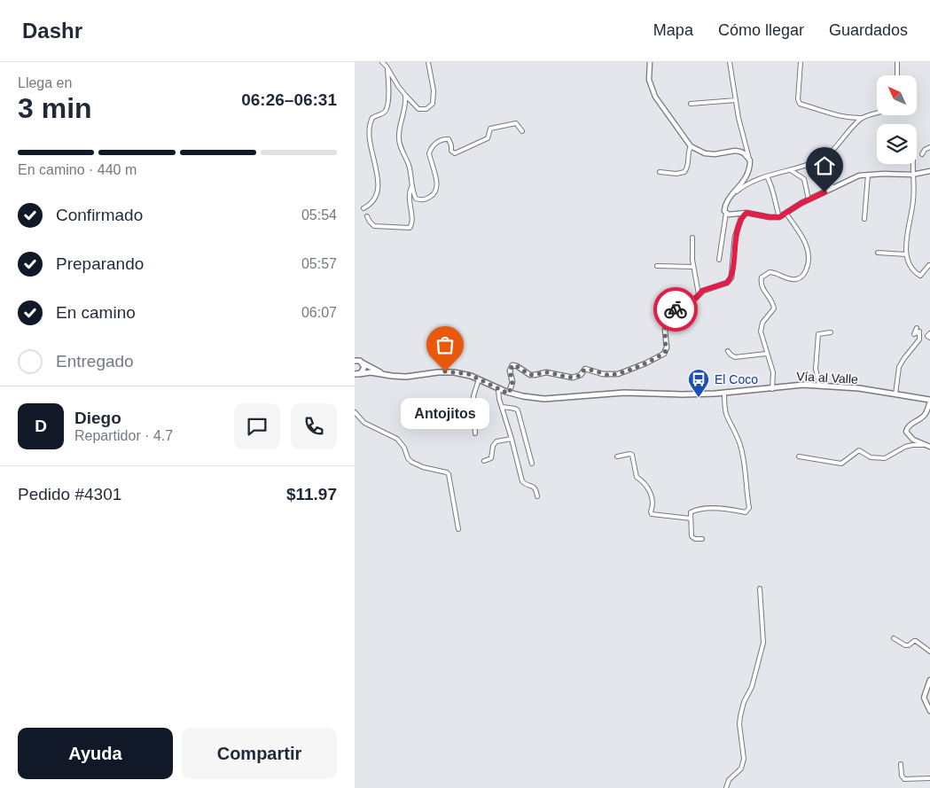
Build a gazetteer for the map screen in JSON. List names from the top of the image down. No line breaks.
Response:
{"streets":{"main road":["Vía al Valle"]},"places":{"other":["Antojitos"],"bus stop":["El Coco"]},"north":"top left","page":{"header":"Dashr","nav":["Mapa","Cómo llegar","Guardados"],"heading":["3 min","Llega en","06:26–06:31"],"panel":["Diego","Repartidor · 4.7","Pedido #4301","$11.97"],"bar":"En camino · 440 m","list":[["Confirmado","05:54"],["Preparando","05:57"],["En camino","06:07"],"Entregado"],"bubble":"Antojitos","round":"D","buttons":["Ayuda","Compartir"]}}
